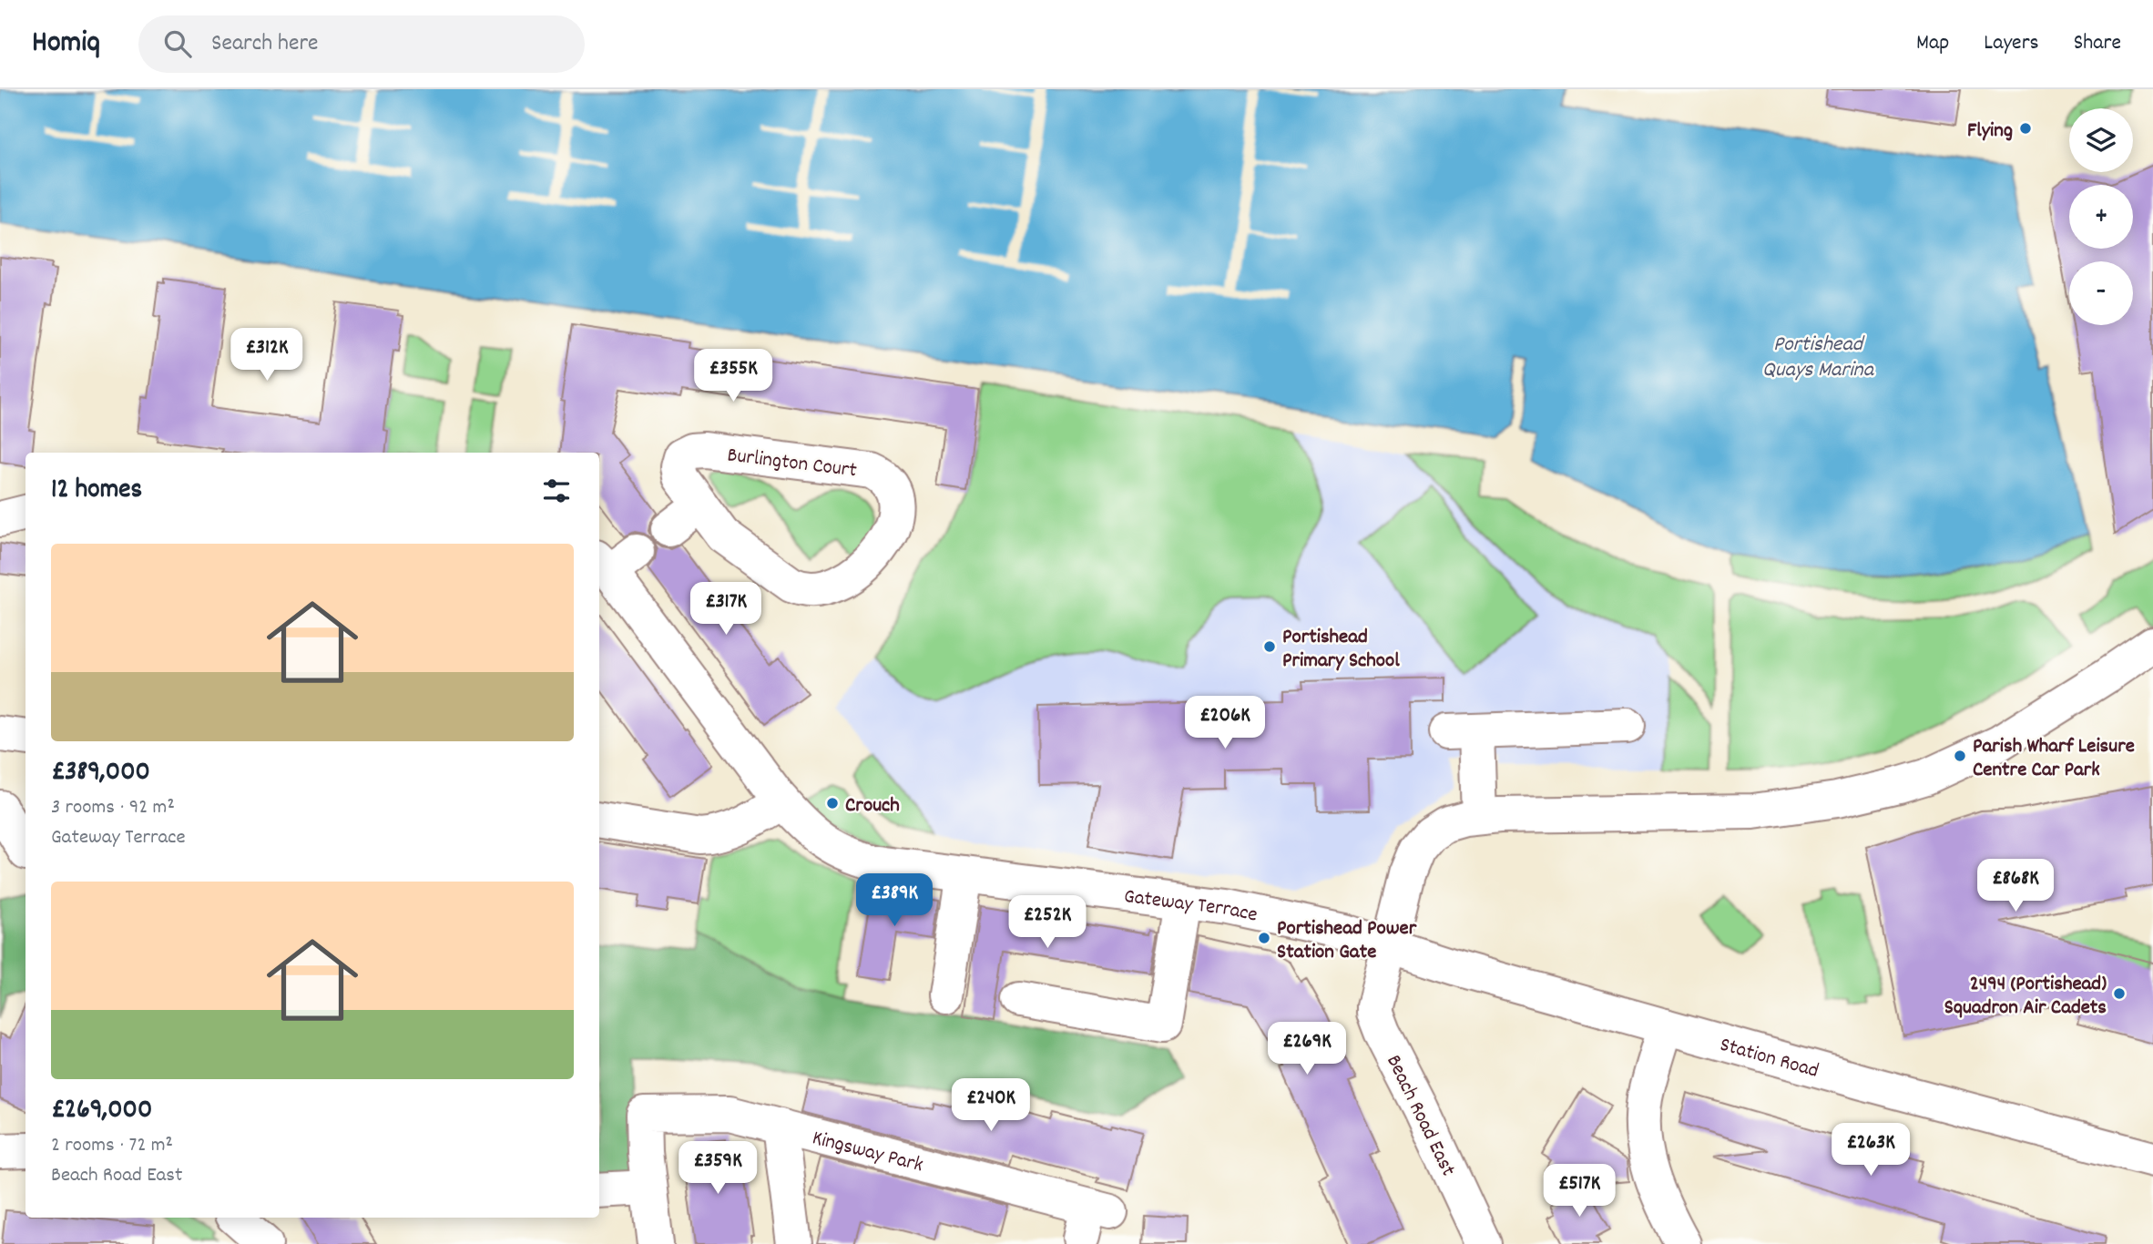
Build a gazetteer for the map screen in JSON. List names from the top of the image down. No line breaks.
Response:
{"streets":{"street":["Burlington Court","Gateway Terrace","Station Road","Beach Road East","Kingsway Park"]},"crossings":[["Gateway Terrace","Station Road"],["Gateway Terrace","Beach Road East"],["Station Road","Beach Road East"]],"water":["Portishead Quays Marina"],"places":["Flying","Portishead Primary School","Parish Wharf Leisure Centre Car Park","Crouch","Portishead Power Station Gate","2494 (Portishead) Squadron Air Cadets"],"page":{"header":"Homiq","search":"Search here","nav":["Map","Layers","Share"],"map_buttons":["+","−"],"price":["£312K","£355K","£317K","£206K","£868K","£389K","£252K","£269K","£240K","£263K","£359K","£517K"],"heading":"12 homes","list":[{"name":"£389,000","note":"3 rooms · 92 m² · Gateway Terrace"},{"name":"£269,000","note":"2 rooms · 72 m² · Beach Road East"}]}}
